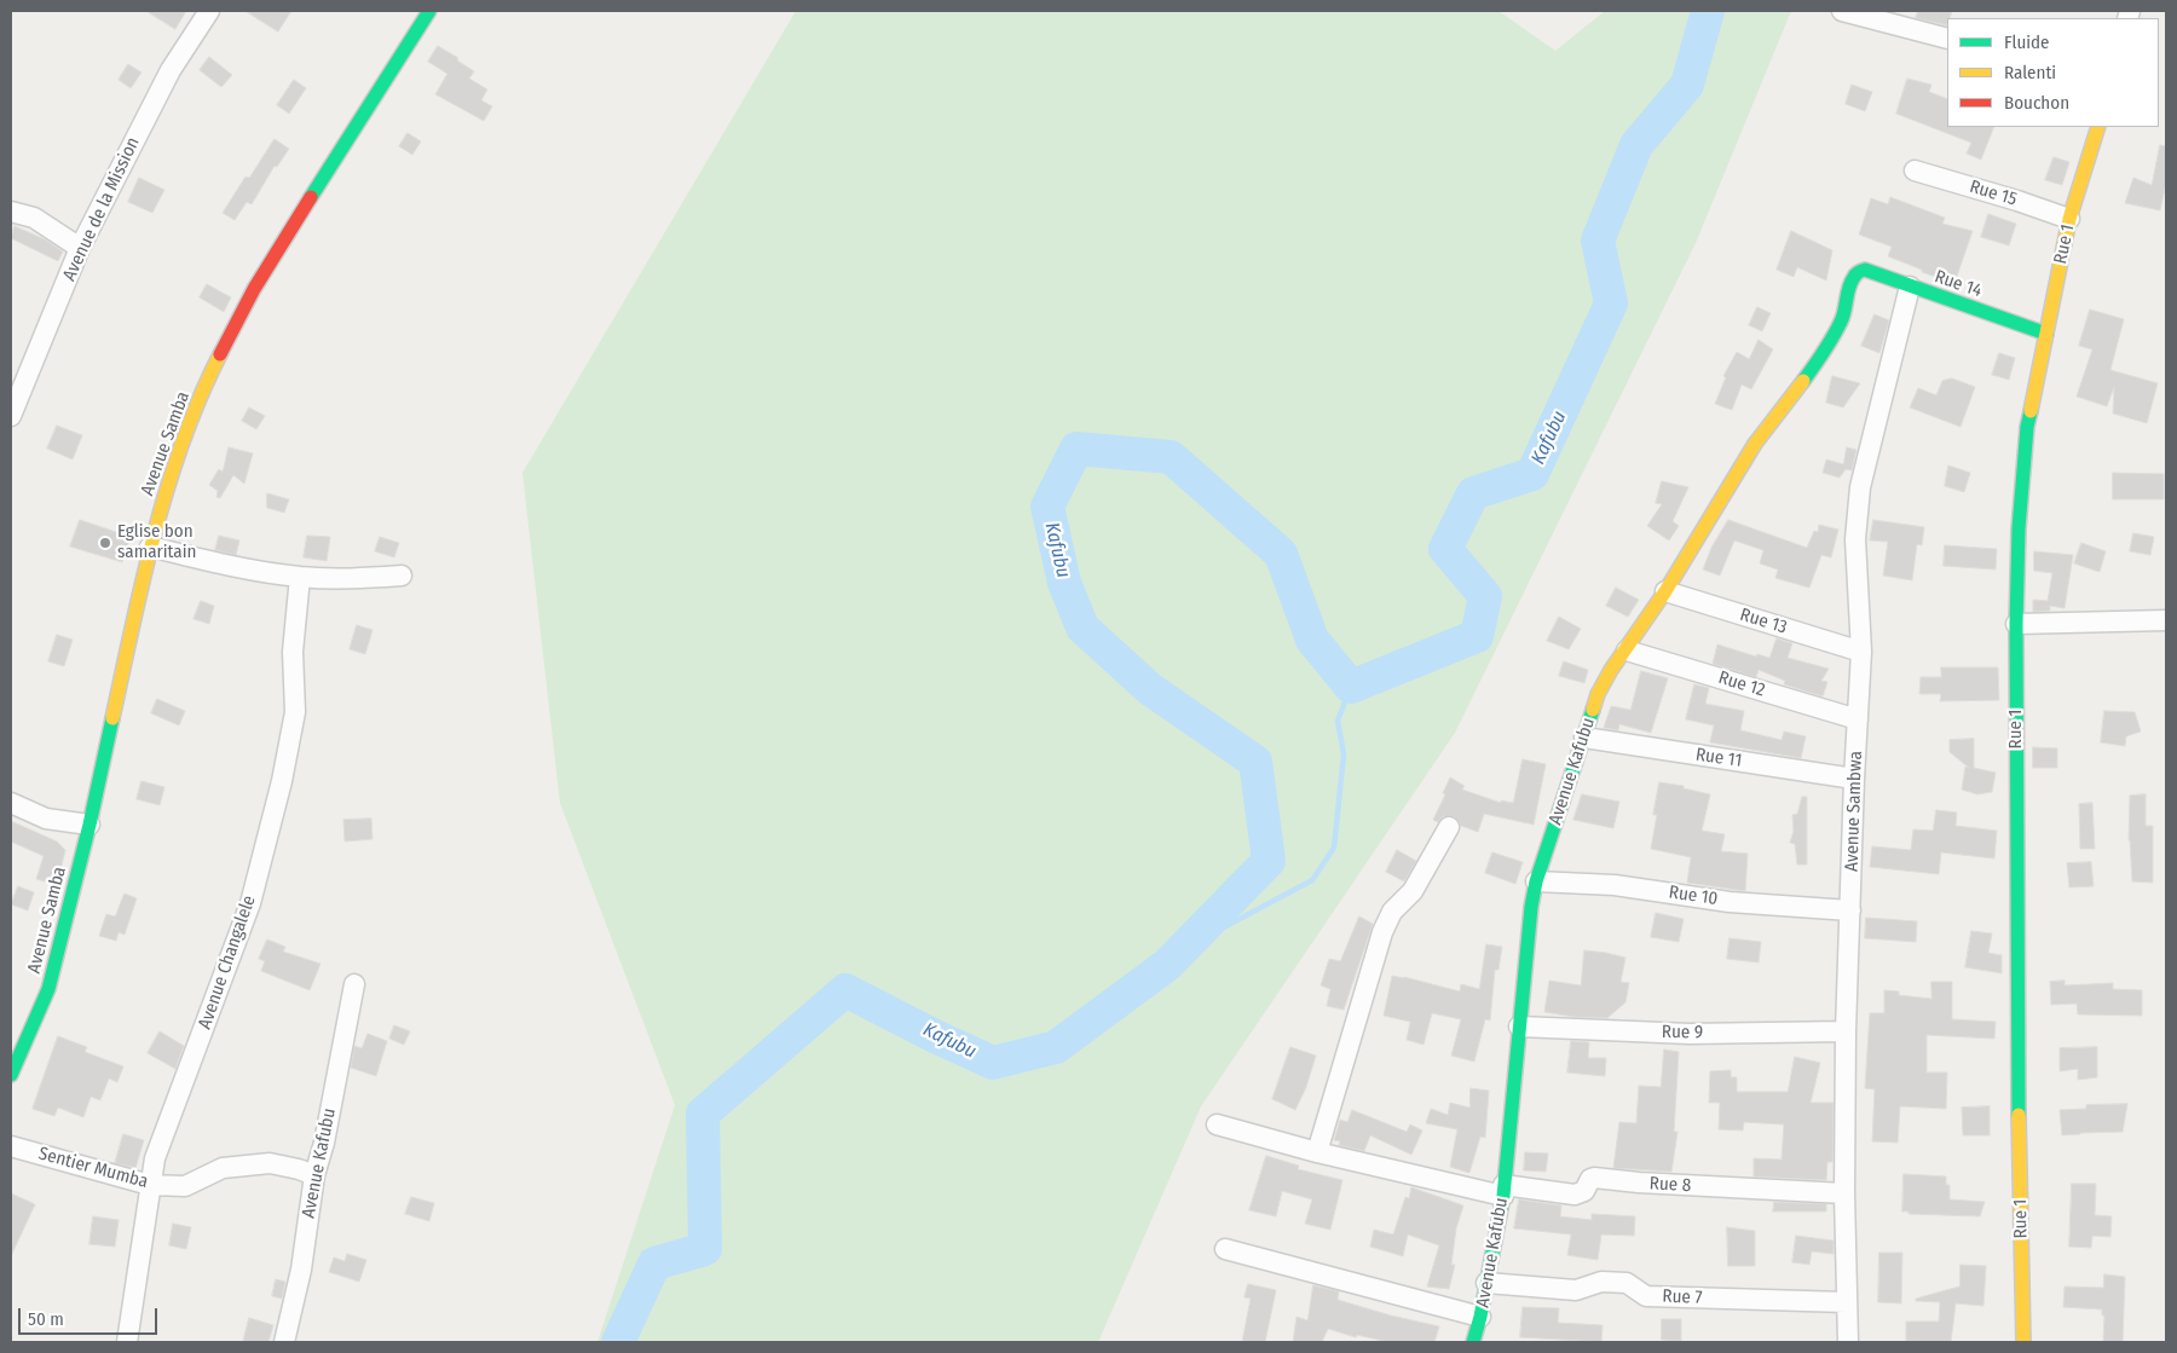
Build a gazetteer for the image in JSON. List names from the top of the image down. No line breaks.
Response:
{"streets":{"street":["Rue 15","Avenue de la Mission","Rue 1","Rue 14","Avenue Samba","Rue 13","Rue 12","Rue 11","Avenue Kafubu","Avenue Sambwa","Rue 10","Avenue Changalele","Rue 9","Sentier Mumba","Rue 8","Rue 7"]},"crossings":[["Rue 15","Rue 1"],["Rue 1","Rue 14"],["Rue 14","Avenue Kafubu"],["Rue 14","Avenue Sambwa"],["Rue 13","Avenue Kafubu"],["Rue 13","Avenue Sambwa"],["Rue 12","Avenue Kafubu"],["Rue 12","Avenue Sambwa"],["Rue 11","Avenue Kafubu"],["Rue 11","Avenue Sambwa"],["Avenue Kafubu","Rue 10"],["Avenue Kafubu","Rue 9"],["Avenue Kafubu","Sentier Mumba"],["Avenue Kafubu","Rue 8"],["Avenue Kafubu","Rue 7"],["Avenue Sambwa","Rue 10"],["Avenue Sambwa","Rue 9"],["Avenue Sambwa","Rue 8"],["Avenue Sambwa","Rue 7"],["Avenue Changalele","Sentier Mumba"]],"water":["Kafubu"],"places":["Eglise bon samaritain"],"legend":["Fluide","Ralenti","Bouchon"],"scale_bar":"50 m"}
